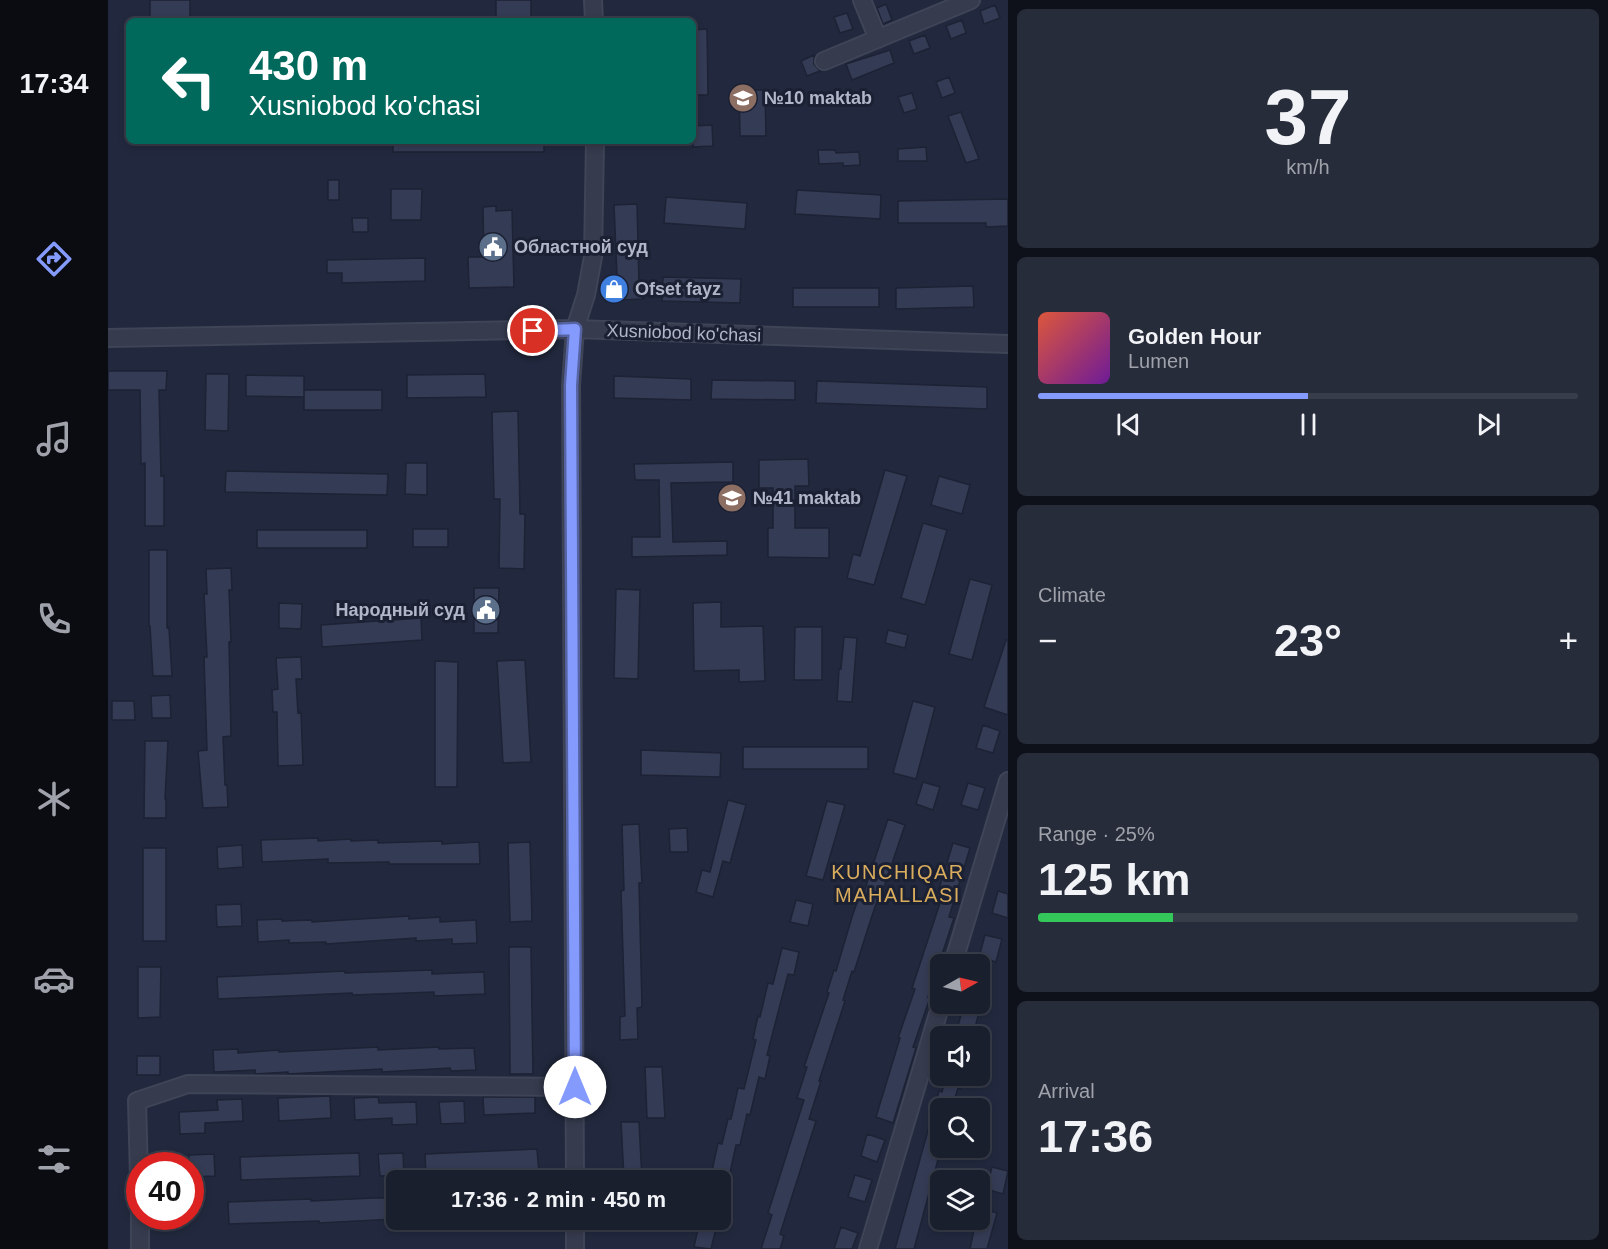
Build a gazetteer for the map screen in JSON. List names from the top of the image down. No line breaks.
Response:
{"streets":{"street":["Xusniobod ko'chasi"]},"districts":["KUNCHIQAR MAHALLASI"],"places":{"school or university":["№10 maktab","№41 maktab"],"public building":["Областной суд","Народный суд"],"shop":["Ofset fayz"]},"north":"right","page":{"tabs":"17:34","tile":[["37","km/h"],"Climate",["Range · 25%","125 km"],["Arrival","17:36"]],"turn":["430 m","Xusniobod ko'chasi"],"song":["Golden Hour","Lumen"],"heat":["−","23°","+"],"limit":"40","trip":"17:36 · 2 min · 450 m"}}
